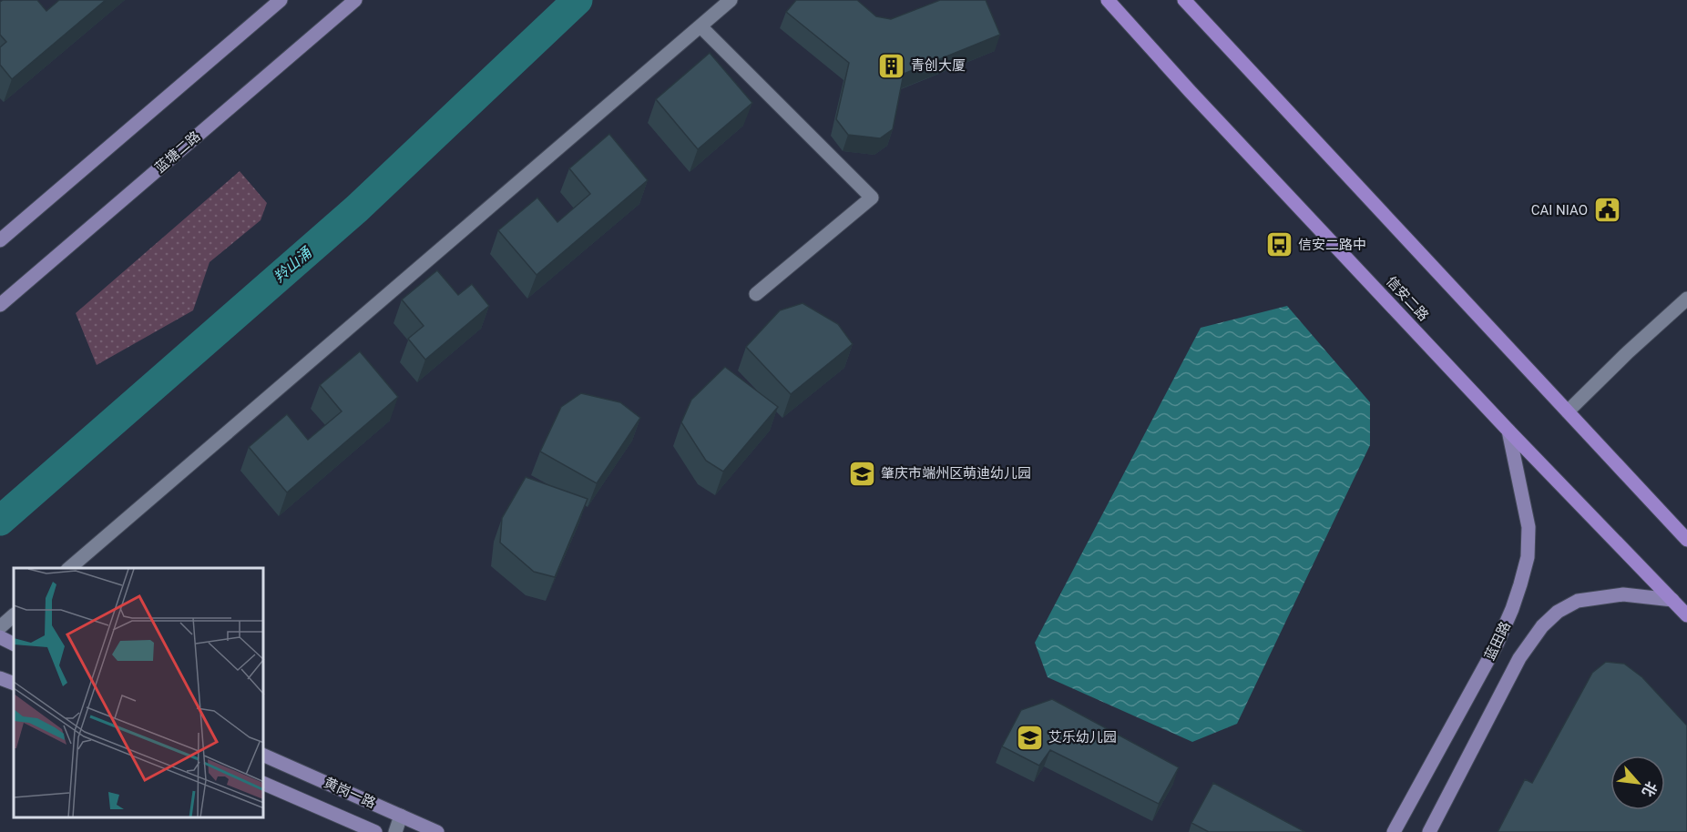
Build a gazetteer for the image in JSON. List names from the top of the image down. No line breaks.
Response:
{"streets":{"main road":["蓝塘二路","信安二路","蓝田路","黄岗一路"]},"crossings":[["信安二路","蓝田路"]],"water":["羚山涌"],"places":{"building":["青创大厦"],"public building":["CAI NIAO"],"bus stop":["信安二路中"],"school or university":["肇庆市端州区萌迪幼儿园","艾乐幼儿园"]},"north":"bottom right"}
